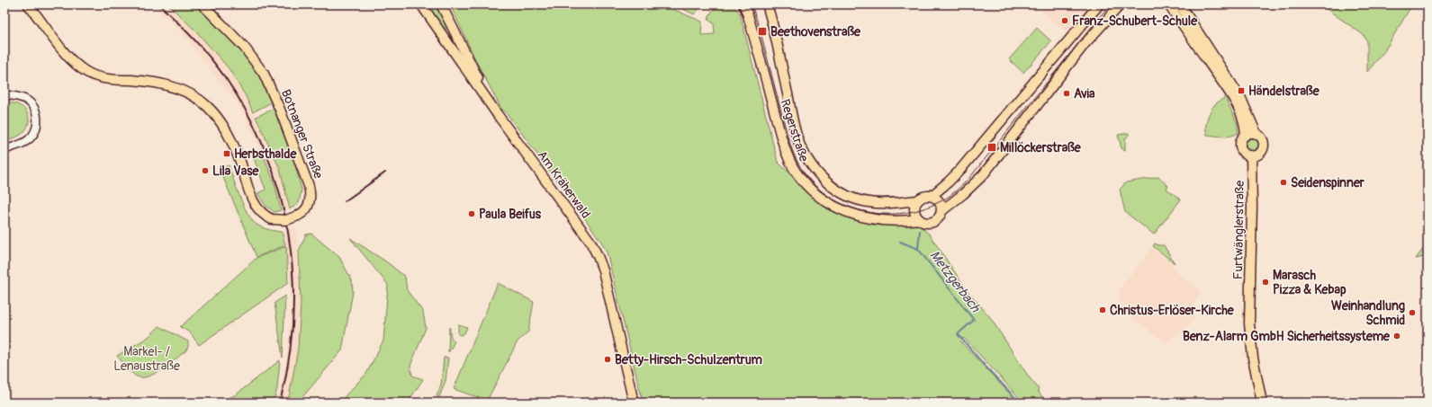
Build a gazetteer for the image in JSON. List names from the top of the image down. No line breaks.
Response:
{"streets":{"main road":["Regerstraße","Botnanger Straße","Am Kräherwald","Furtwänglerstraße"]},"water":["Metzgerbach"],"parks":["Markel- / Lenaustraße"],"places":{"other":["Franz-Schubert-Schule","Avia","Lila Vase","Seidenspinner","Paula Beifus","Marasch Pizza & Kebap","Christus-Erlöser-Kirche","Weinhandlung Schmid","Benz-Alarm GmbH Sicherheitssysteme","Betty-Hirsch-Schulzentrum"],"transit":["Beethovenstraße","Händelstraße","Millöckerstraße","Herbsthalde"]}}
